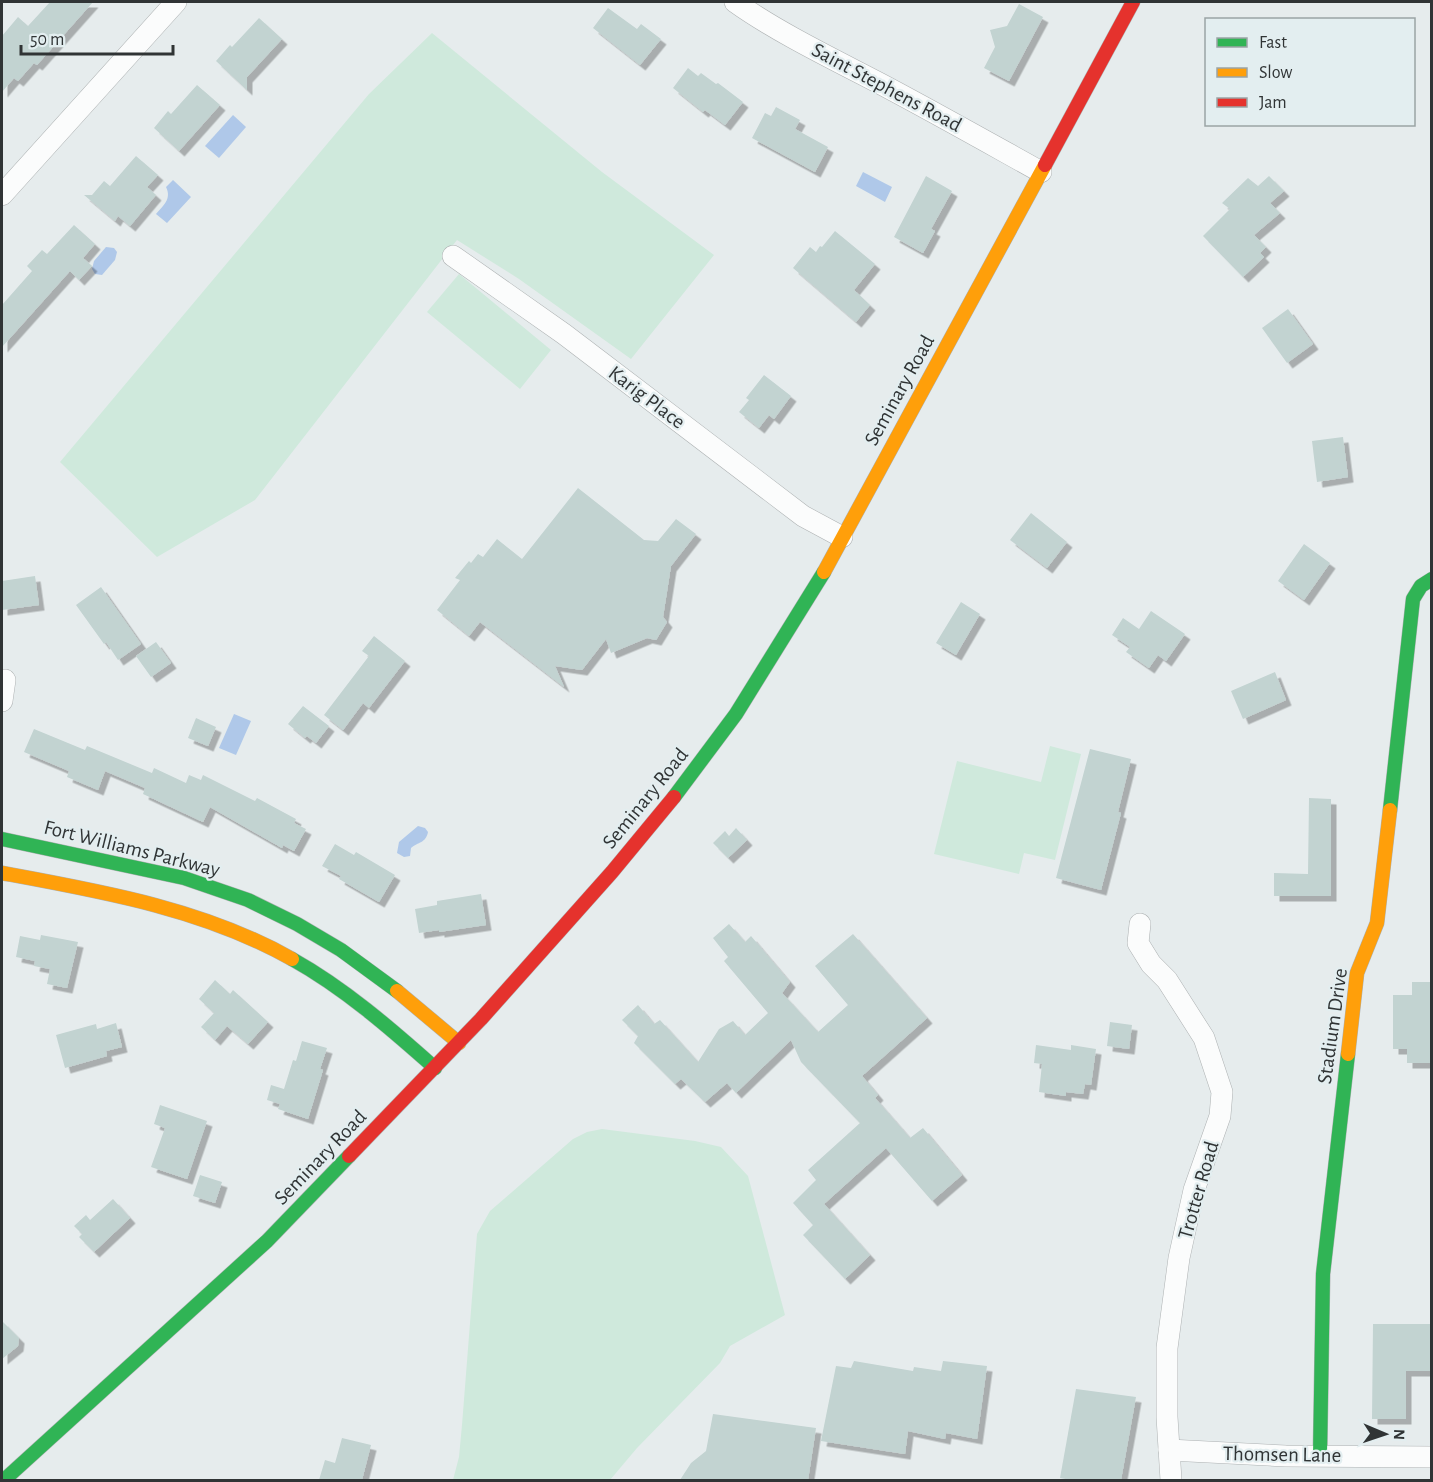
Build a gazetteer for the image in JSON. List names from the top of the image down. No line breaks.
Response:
{"streets":{"street":["Saint Stephens Road","Seminary Road","Karig Place","Fort Williams Parkway","Stadium Drive","Trotter Road","Thomsen Lane"]},"crossings":[["Saint Stephens Road","Seminary Road"],["Seminary Road","Karig Place"],["Seminary Road","Fort Williams Parkway"],["Stadium Drive","Thomsen Lane"],["Trotter Road","Thomsen Lane"]],"legend":["Fast","Slow","Jam"],"scale_bar":"50 m","north":"right"}
